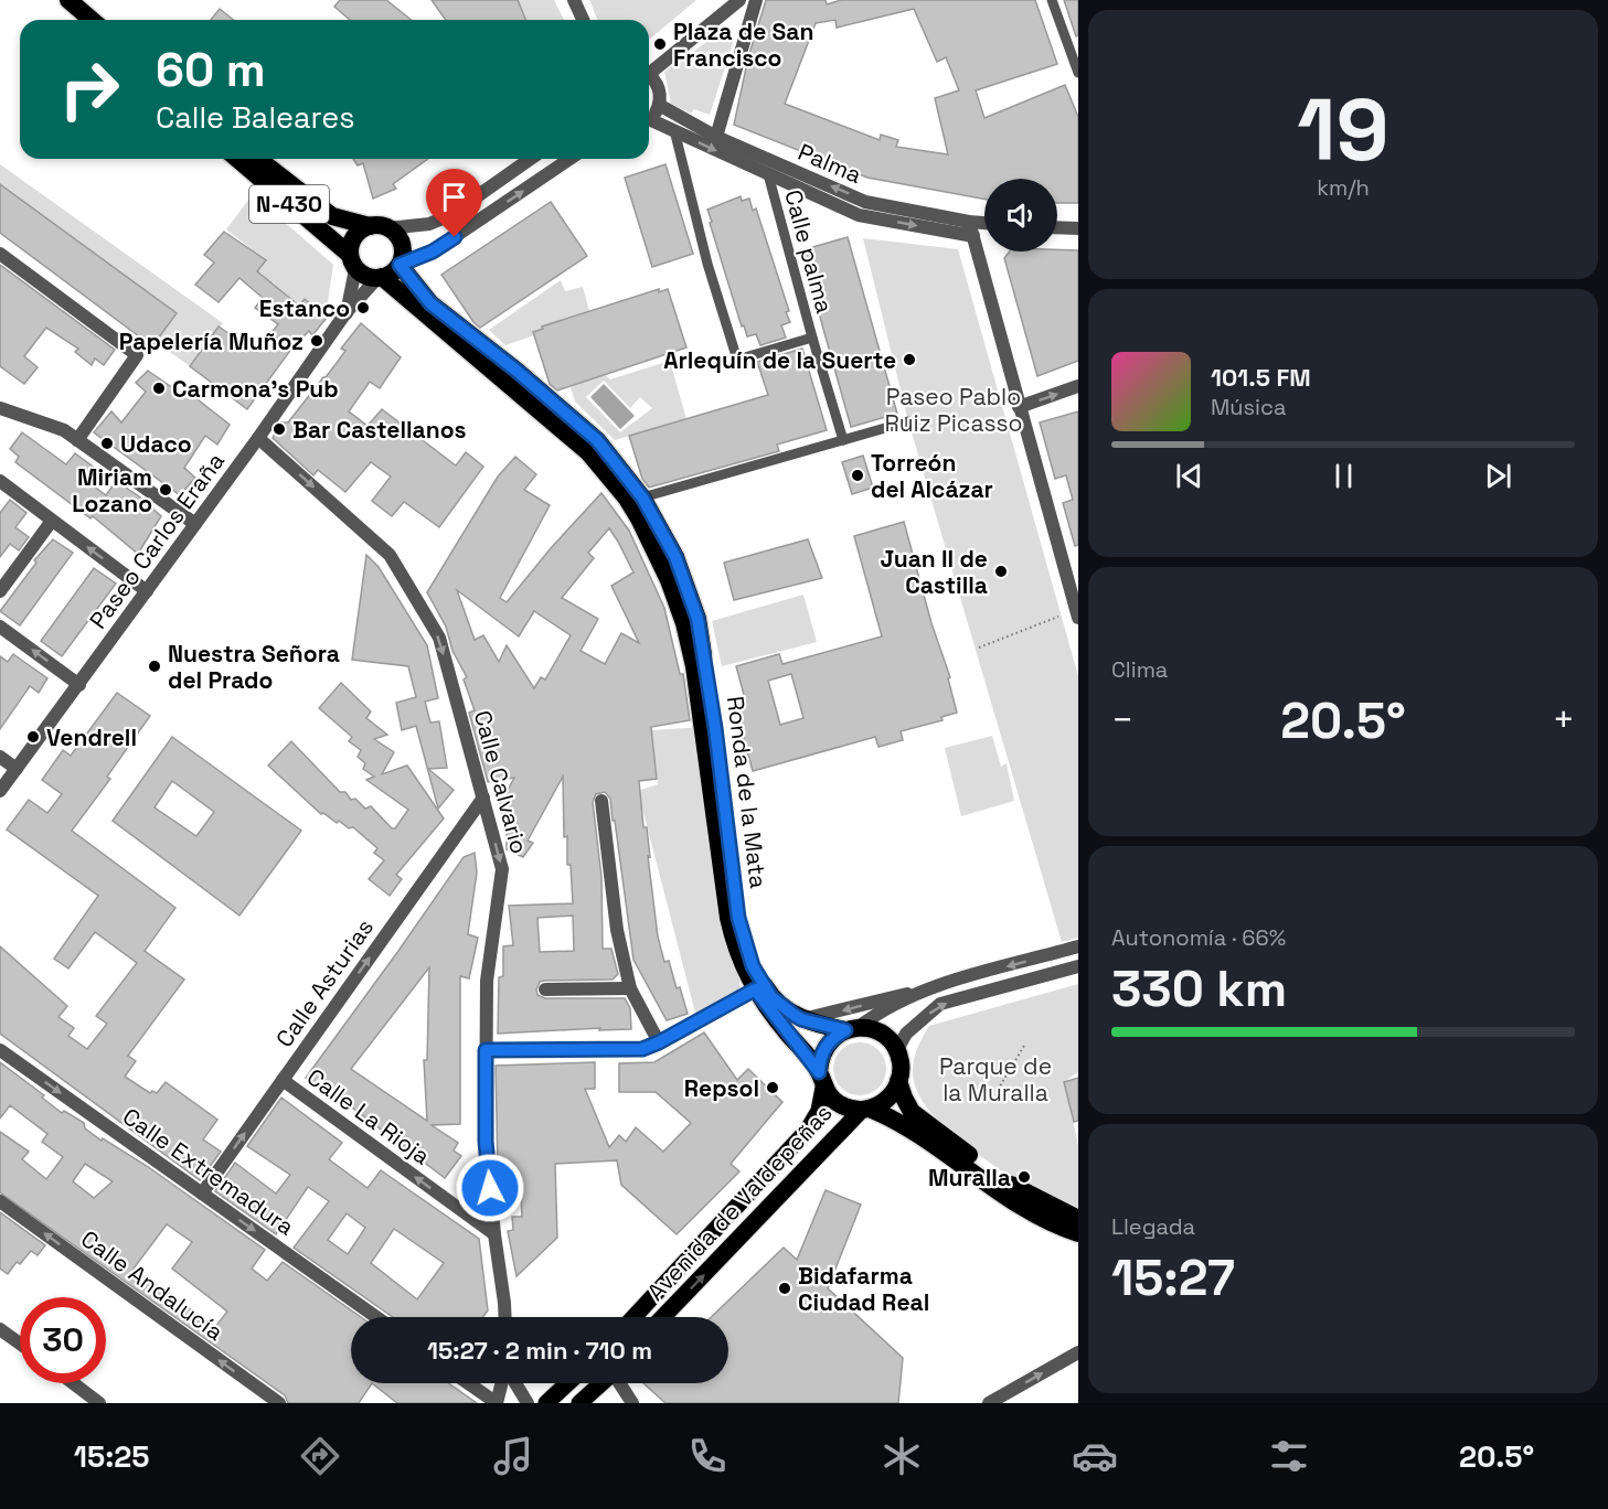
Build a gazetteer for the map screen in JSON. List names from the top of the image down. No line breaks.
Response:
{"streets":{"highway":["N-430","Ronda de la Mata"],"main road":["Avenida de Valdepeñas"],"street":["Palma","Calle palma","Paseo Carlos Eraña","Calle Calvario","Calle Asturias","Calle La Rioja","Calle Extremadura","Calle Andalucía"]},"crossings":[["Palma","Calle palma"],["N-430","Paseo Carlos Eraña"],["N-430","Ronda de la Mata"],["N-430","Avenida de Valdepeñas"],["Paseo Carlos Eraña","Calle Calvario"],["Paseo Carlos Eraña","Ronda de la Mata"],["Calle Calvario","Calle Asturias"],["Calle Calvario","Calle La Rioja"],["Ronda de la Mata","Avenida de Valdepeñas"],["Calle Asturias","Calle La Rioja"],["Calle Asturias","Calle Extremadura"]],"one_way":["Calle Calvario","Calle Asturias","Calle La Rioja","Calle Extremadura","Calle Andalucía"],"parks":["Paseo Pablo Ruiz Picasso","Parque de la Muralla"],"places":["Plaza de San Francisco","Estanco","Papelería Muñoz","Arlequín de la Suerte","Carmona's Pub","Bar Castellanos","Udaco","Torreón del Alcázar","Miriam Lozano","Juan II de Castilla","Nuestra Señora del Prado","Vendrell","Repsol","Muralla","Bidafarma Ciudad Real"],"page":{"tile":[["19","km/h"],"Clima",["Autonomía · 66%","330 km"],["Llegada","15:27"]],"turn":["60 m","Calle Baleares"],"song":["101.5 FM","Música"],"heat":["−","20.5°","+"],"limit":"30","trip":"15:27 · 2 min · 710 m","tabs":["15:25","20.5°"]}}
